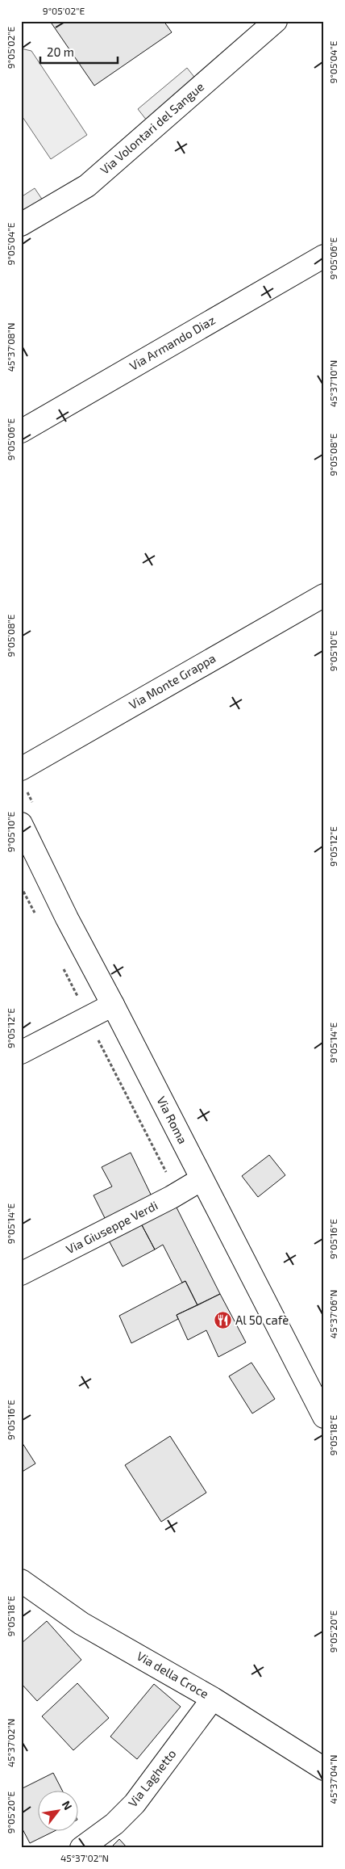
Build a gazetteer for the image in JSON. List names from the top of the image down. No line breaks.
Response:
{"streets":{"street":["Via Volontari del Sangue","Via Armando Diaz","Via Monte Grappa","Via Roma","Via Giuseppe Verdi","Via della Croce","Via Laghetto"]},"crossings":[["Via Roma","Via Giuseppe Verdi"],["Via della Croce","Via Laghetto"]],"places":{"restaurant":["Al 50 cafè"]},"scale_bar":"20 m","north":"top right","coordinates":["9°05'02\"E","9°05'04\"E","9°05'06\"E","45°37'08\"N","45°37'10\"N","9°05'08\"E","9°05'10\"E","9°05'12\"E","9°05'14\"E","9°05'16\"E","45°37'06\"N","9°05'18\"E","9°05'20\"E","45°37'02\"N","45°37'04\"N"]}
